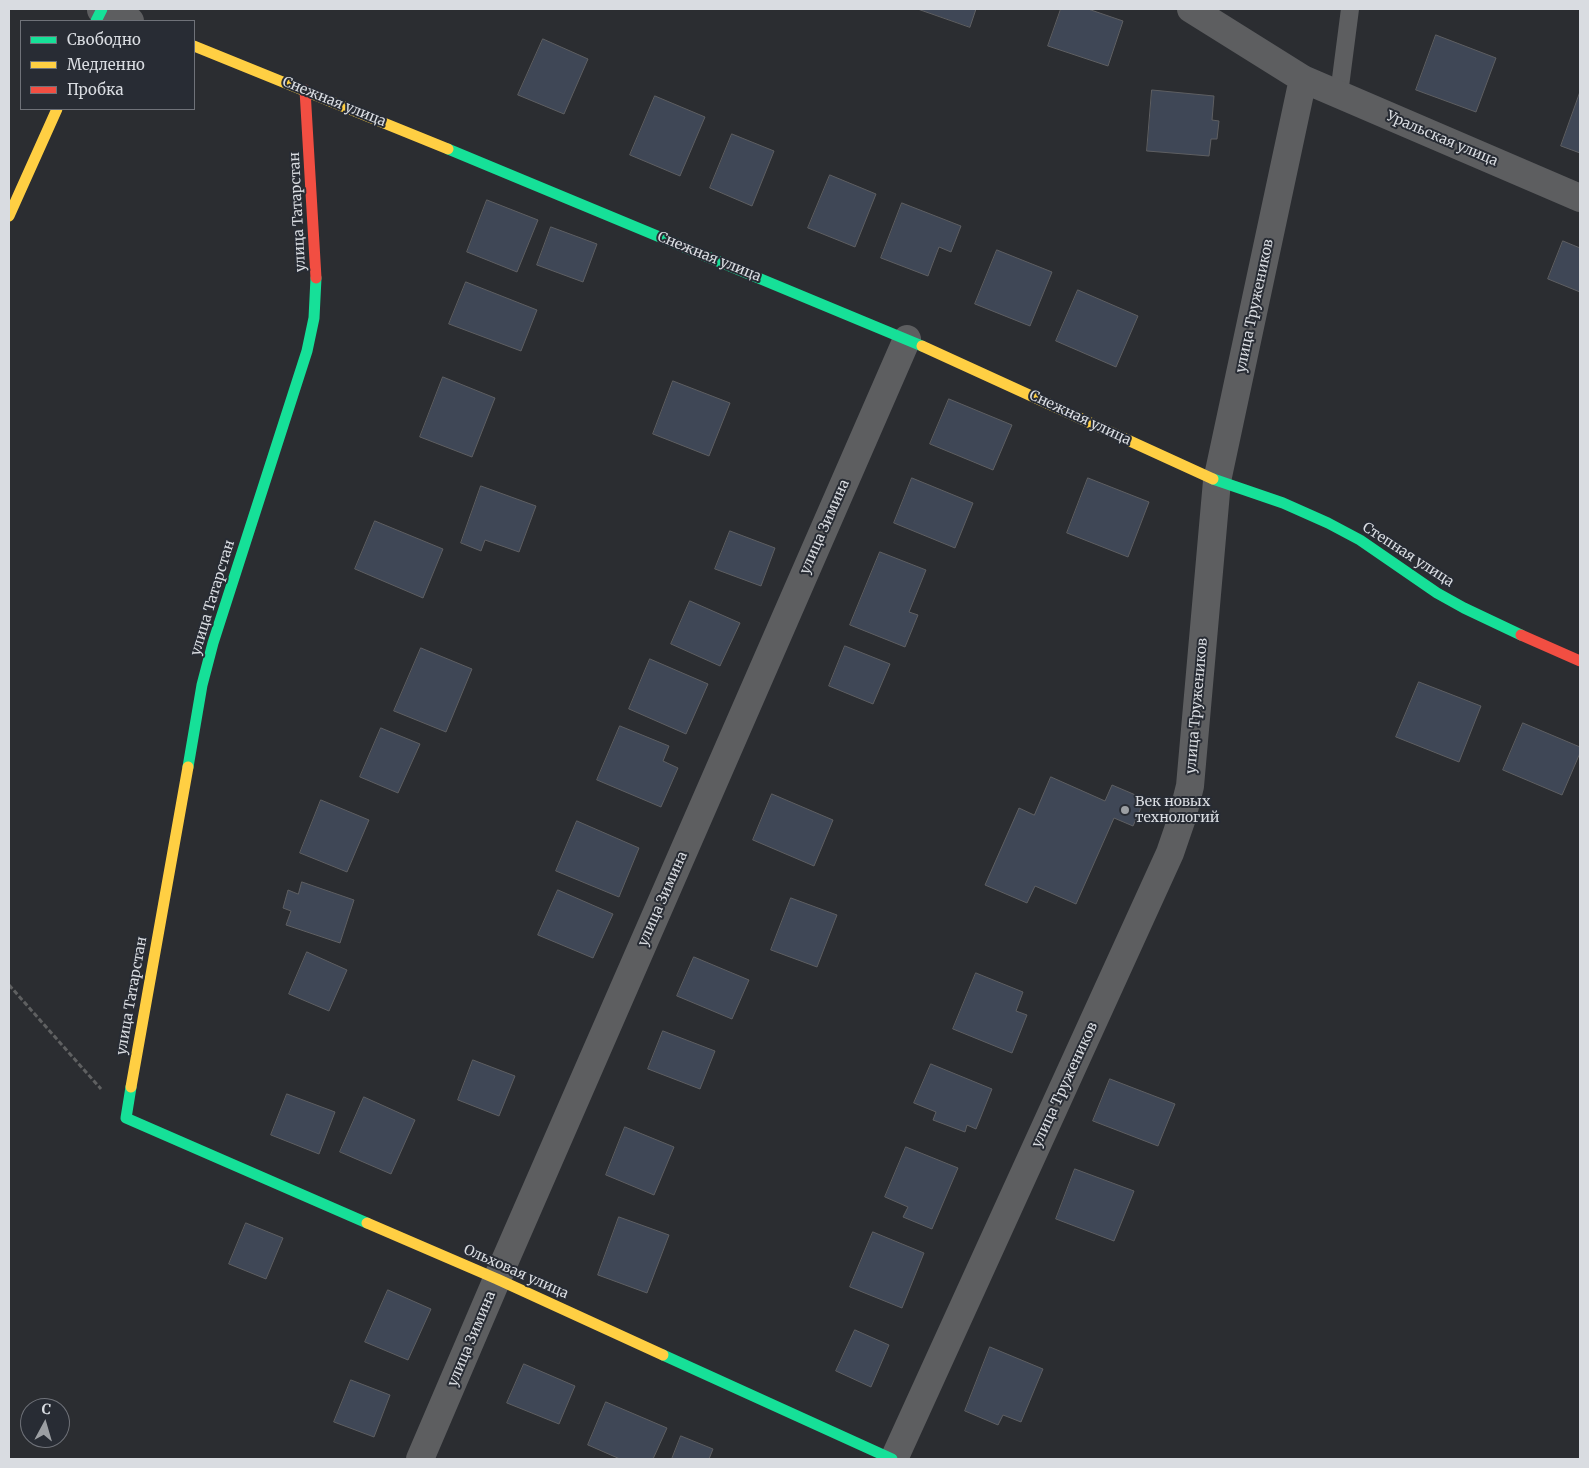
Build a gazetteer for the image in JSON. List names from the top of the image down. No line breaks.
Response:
{"streets":{"street":["Снежная улица","Уральская улица","улица Татарстан","улица Тружеников","улица Зимина","Степная улица","Ольховая улица"]},"crossings":[["Снежная улица","улица Татарстан"],["Снежная улица","улица Тружеников"],["Снежная улица","улица Зимина"],["Снежная улица","Степная улица"],["Уральская улица","улица Тружеников"],["улица Татарстан","Ольховая улица"],["улица Тружеников","Степная улица"],["улица Тружеников","Ольховая улица"],["улица Зимина","Ольховая улица"]],"places":["Век новых технологий"],"legend":["Свободно","Медленно","Пробка"],"north":"top"}
